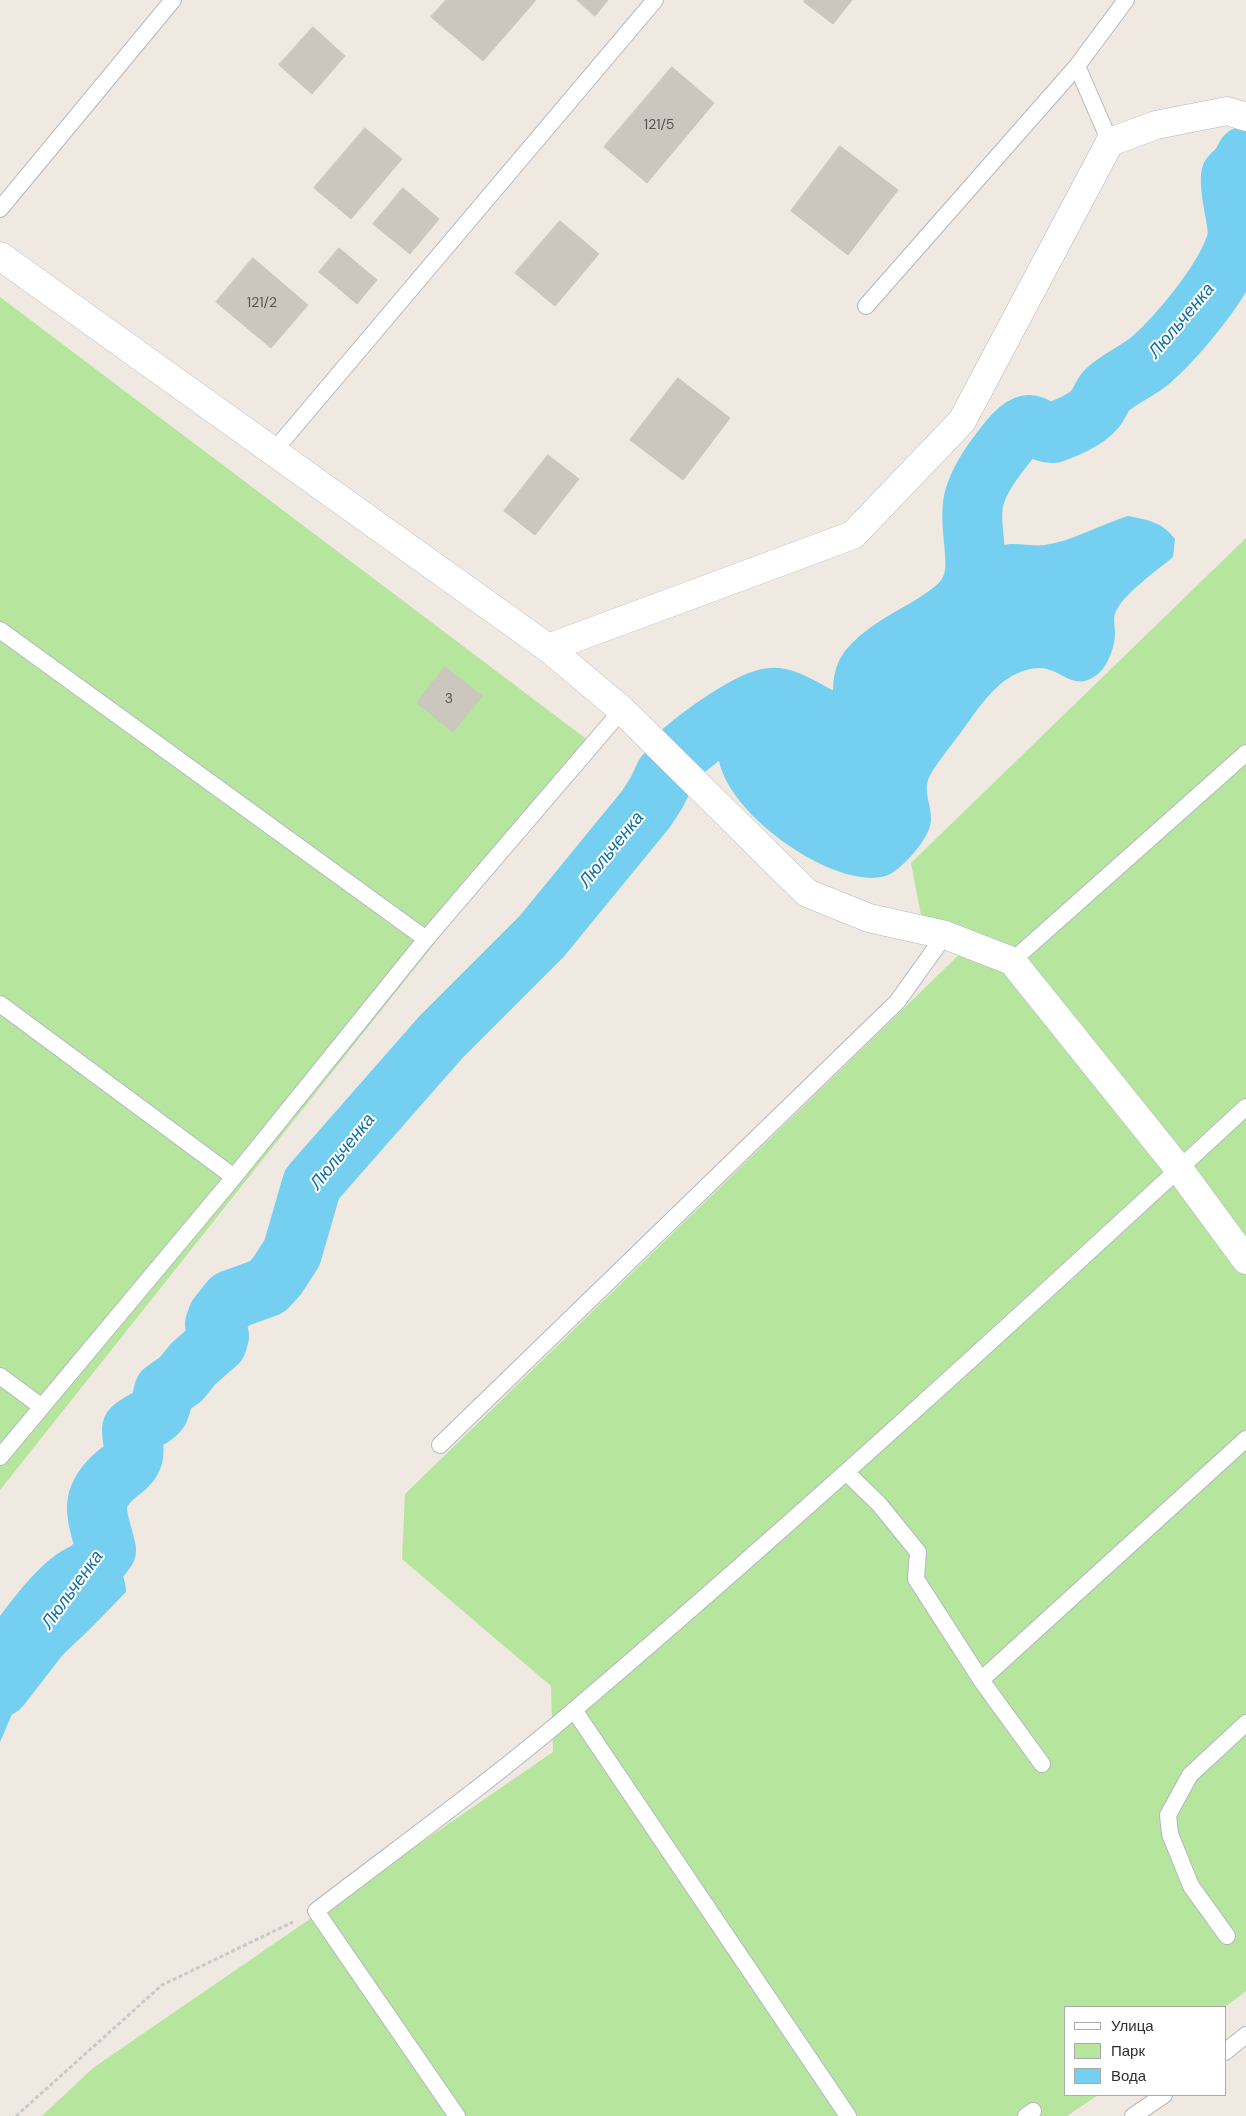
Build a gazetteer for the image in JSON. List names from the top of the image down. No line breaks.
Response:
{"water":["Люльченка"],"house_numbers":["121/5","121/2","3"],"legend":["Улица","Парк","Вода"]}
